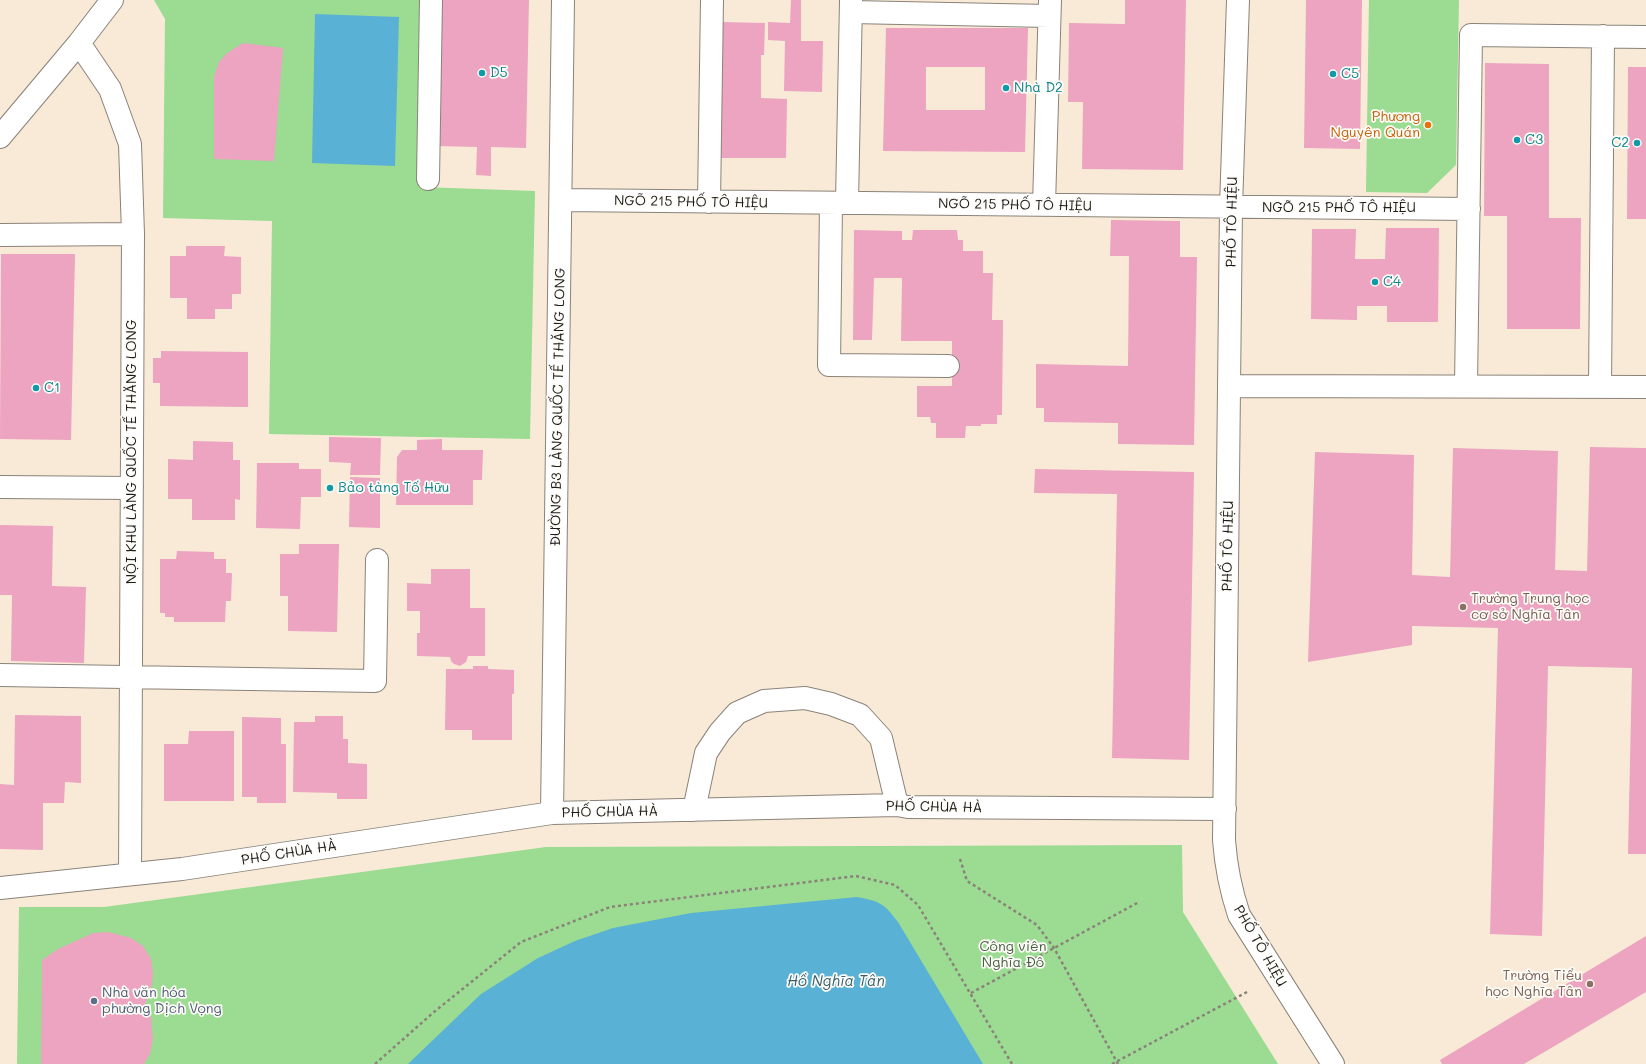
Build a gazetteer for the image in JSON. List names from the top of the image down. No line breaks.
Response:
{"streets":{"street":["NGÕ 215 PHỐ TÔ HIỆU","PHỐ TÔ HIỆU","ĐƯỜNG B3 LÀNG QUỐC TẾ THĂNG LONG","NỘI KHU LÀNG QUỐC TẾ THĂNG LONG","PHỐ CHÙA HÀ"]},"crossings":[["NGÕ 215 PHỐ TÔ HIỆU","PHỐ TÔ HIỆU"],["NGÕ 215 PHỐ TÔ HIỆU","ĐƯỜNG B3 LÀNG QUỐC TẾ THĂNG LONG"],["PHỐ TÔ HIỆU","PHỐ CHÙA HÀ"],["ĐƯỜNG B3 LÀNG QUỐC TẾ THĂNG LONG","PHỐ CHÙA HÀ"],["NỘI KHU LÀNG QUỐC TẾ THĂNG LONG","PHỐ CHÙA HÀ"]],"water":["Hồ Nghĩa Tân"],"parks":["Công viên Nghĩa Đô"],"places":["D5","C5","Nhà D2","Phương Nguyên Quán","C3","C2","C4","C1","Bảo tàng Tố Hữu","Trường Trung học cơ sở Nghĩa Tân","Trường Tiểu học Nghĩa Tân","Nhà văn hóa phường Dịch Vọng"]}
